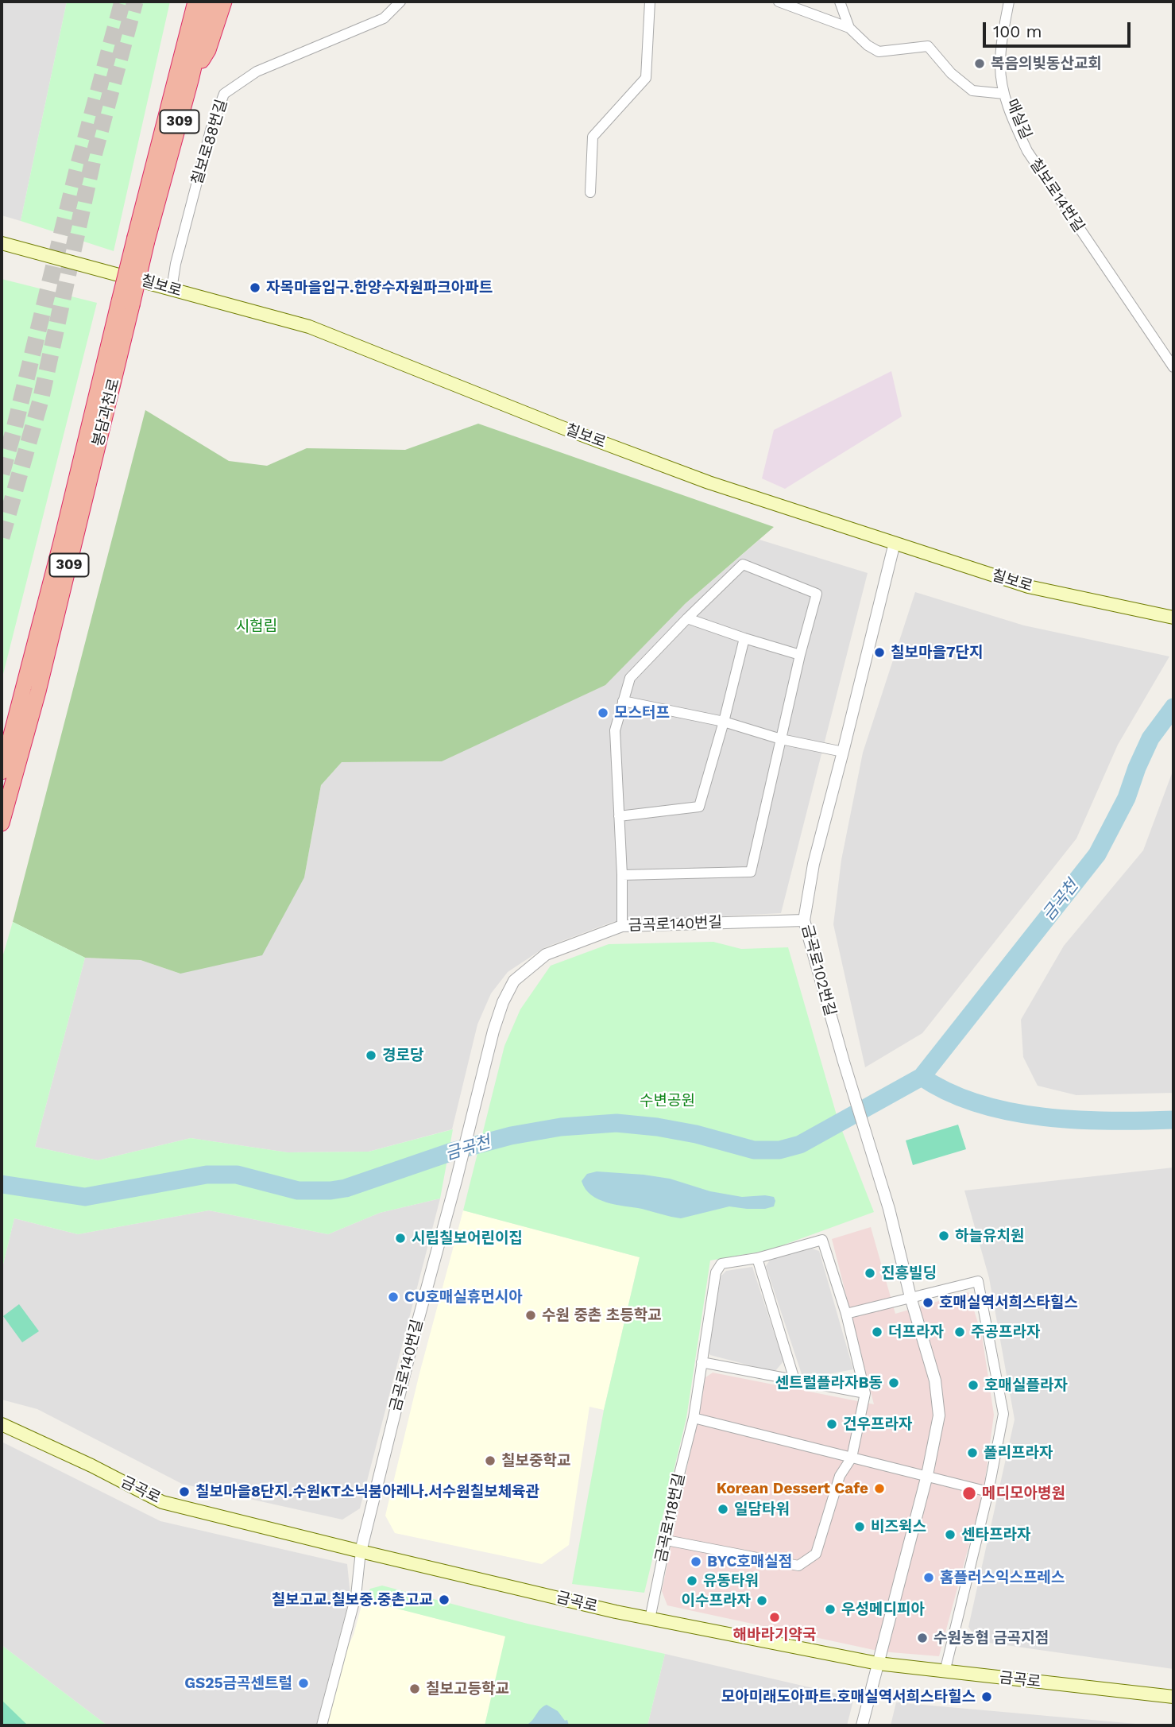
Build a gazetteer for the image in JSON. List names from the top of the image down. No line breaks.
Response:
{"streets":{"highway":["309","봉담과천로"],"main road":["칠보로","금곡로"],"street":["매실길","칠보로88번길","칠보로14번길","금곡로140번길","금곡로102번길","금곡로118번길"]},"crossings":[["칠보로88번길","칠보로"],["칠보로","금곡로102번길"],["금곡로140번길","금곡로102번길"],["금곡로140번길","금곡로"],["금곡로102번길","금곡로"],["금곡로","금곡로118번길"]],"water":["금곡천"],"parks":["시험림","수변공원"],"places":["복음의빛동산교회","자목마을입구.한양수자원파크아파트","칠보마을7단지","모스터프","경로당","하늘유치원","시립칠보어린이집","진흥빌딩","CU호매실휴먼시아","호매실역서희스타힐스","수원 중촌 초등학교","더프라자","주공프라자","센트럴플라자B동","호매실플라자","건우프라자","폴리프라자","칠보중학교","Korean Dessert Cafe","칠보마을8단지.수원KT소닉붐아레나.서수원칠보체육관","메디모아병원","일담타워","비즈윅스","센타프라자","BYC호매실점","홈플러스익스프레스","유동타워","칠보고교.칠보중.중촌고교","이수프라자","우성메디피아","해바라기약국","수원농협 금곡지점","GS25금곡센트럴","칠보고등학교","모아미래도아파트.호매실역서희스타힐스"],"scale_bar":"100 m"}
